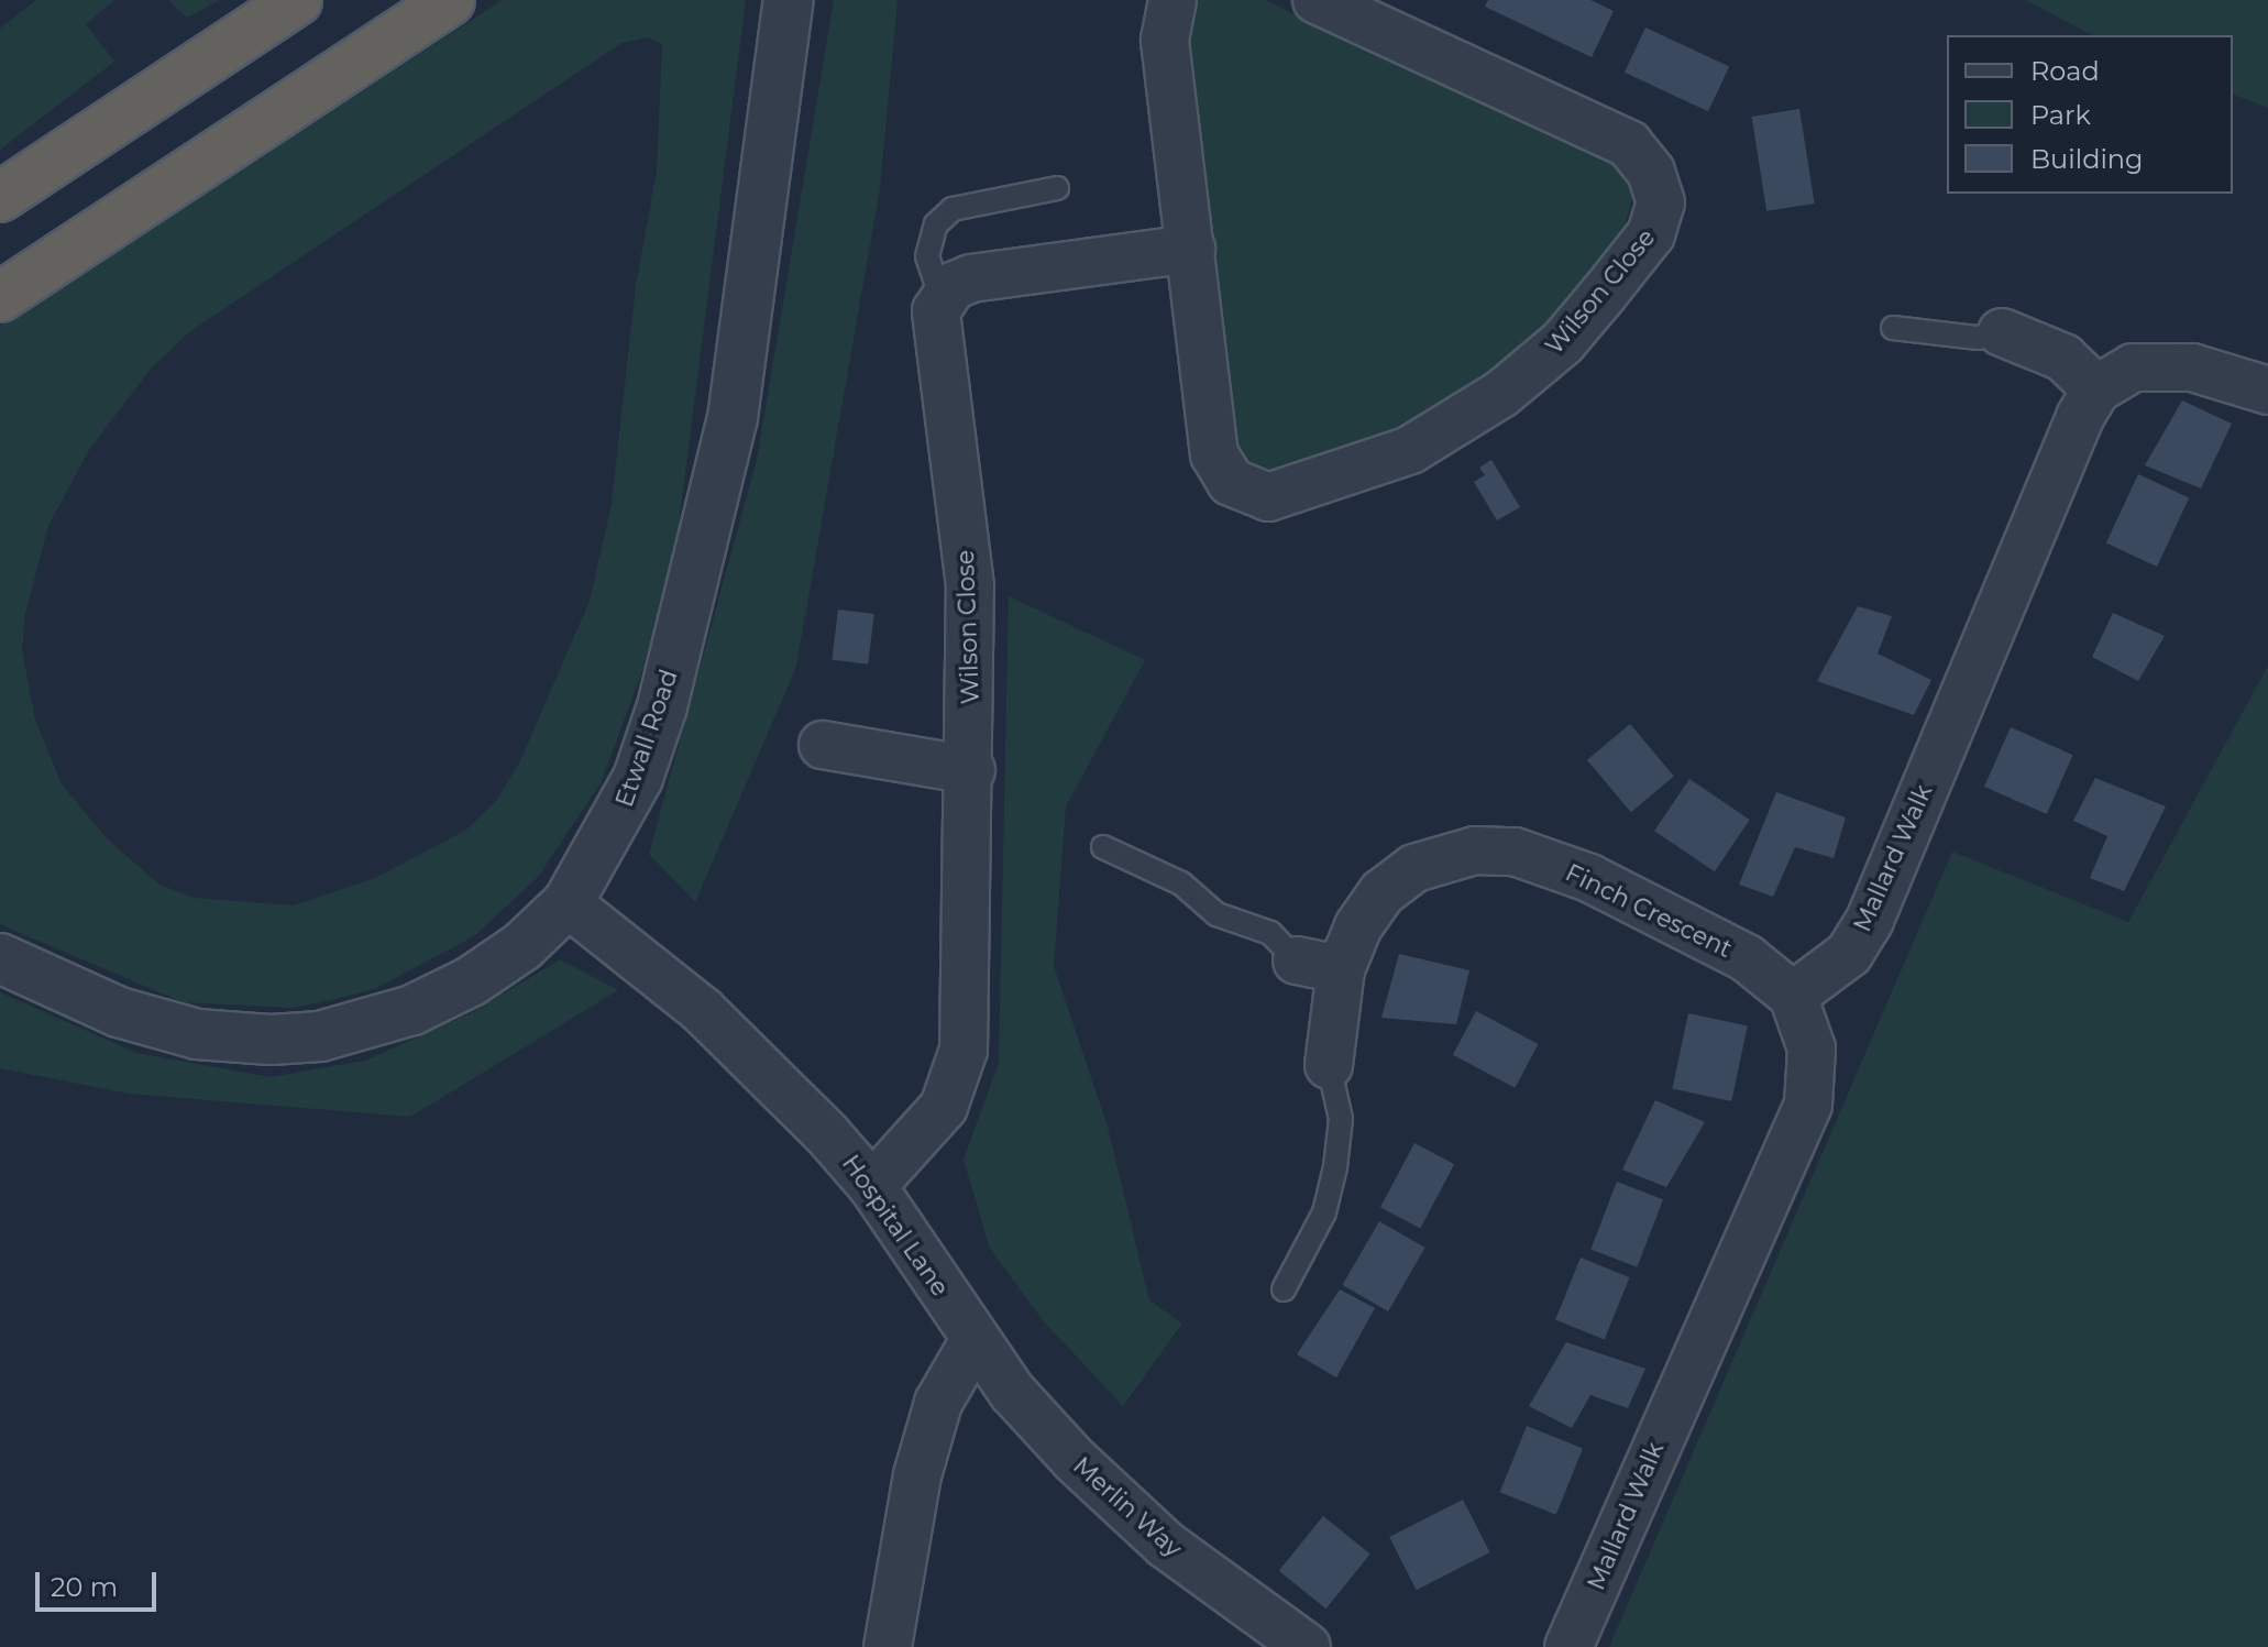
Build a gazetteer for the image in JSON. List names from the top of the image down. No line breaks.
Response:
{"streets":{"street":["Wilson Close","Etwall Road","Mallard Walk","Finch Crescent","Hospital Lane","Merlin Way"]},"crossings":[["Wilson Close","Hospital Lane"],["Etwall Road","Hospital Lane"],["Mallard Walk","Finch Crescent"],["Hospital Lane","Merlin Way"]],"legend":["Road","Park","Building"],"scale_bar":"20 m"}
